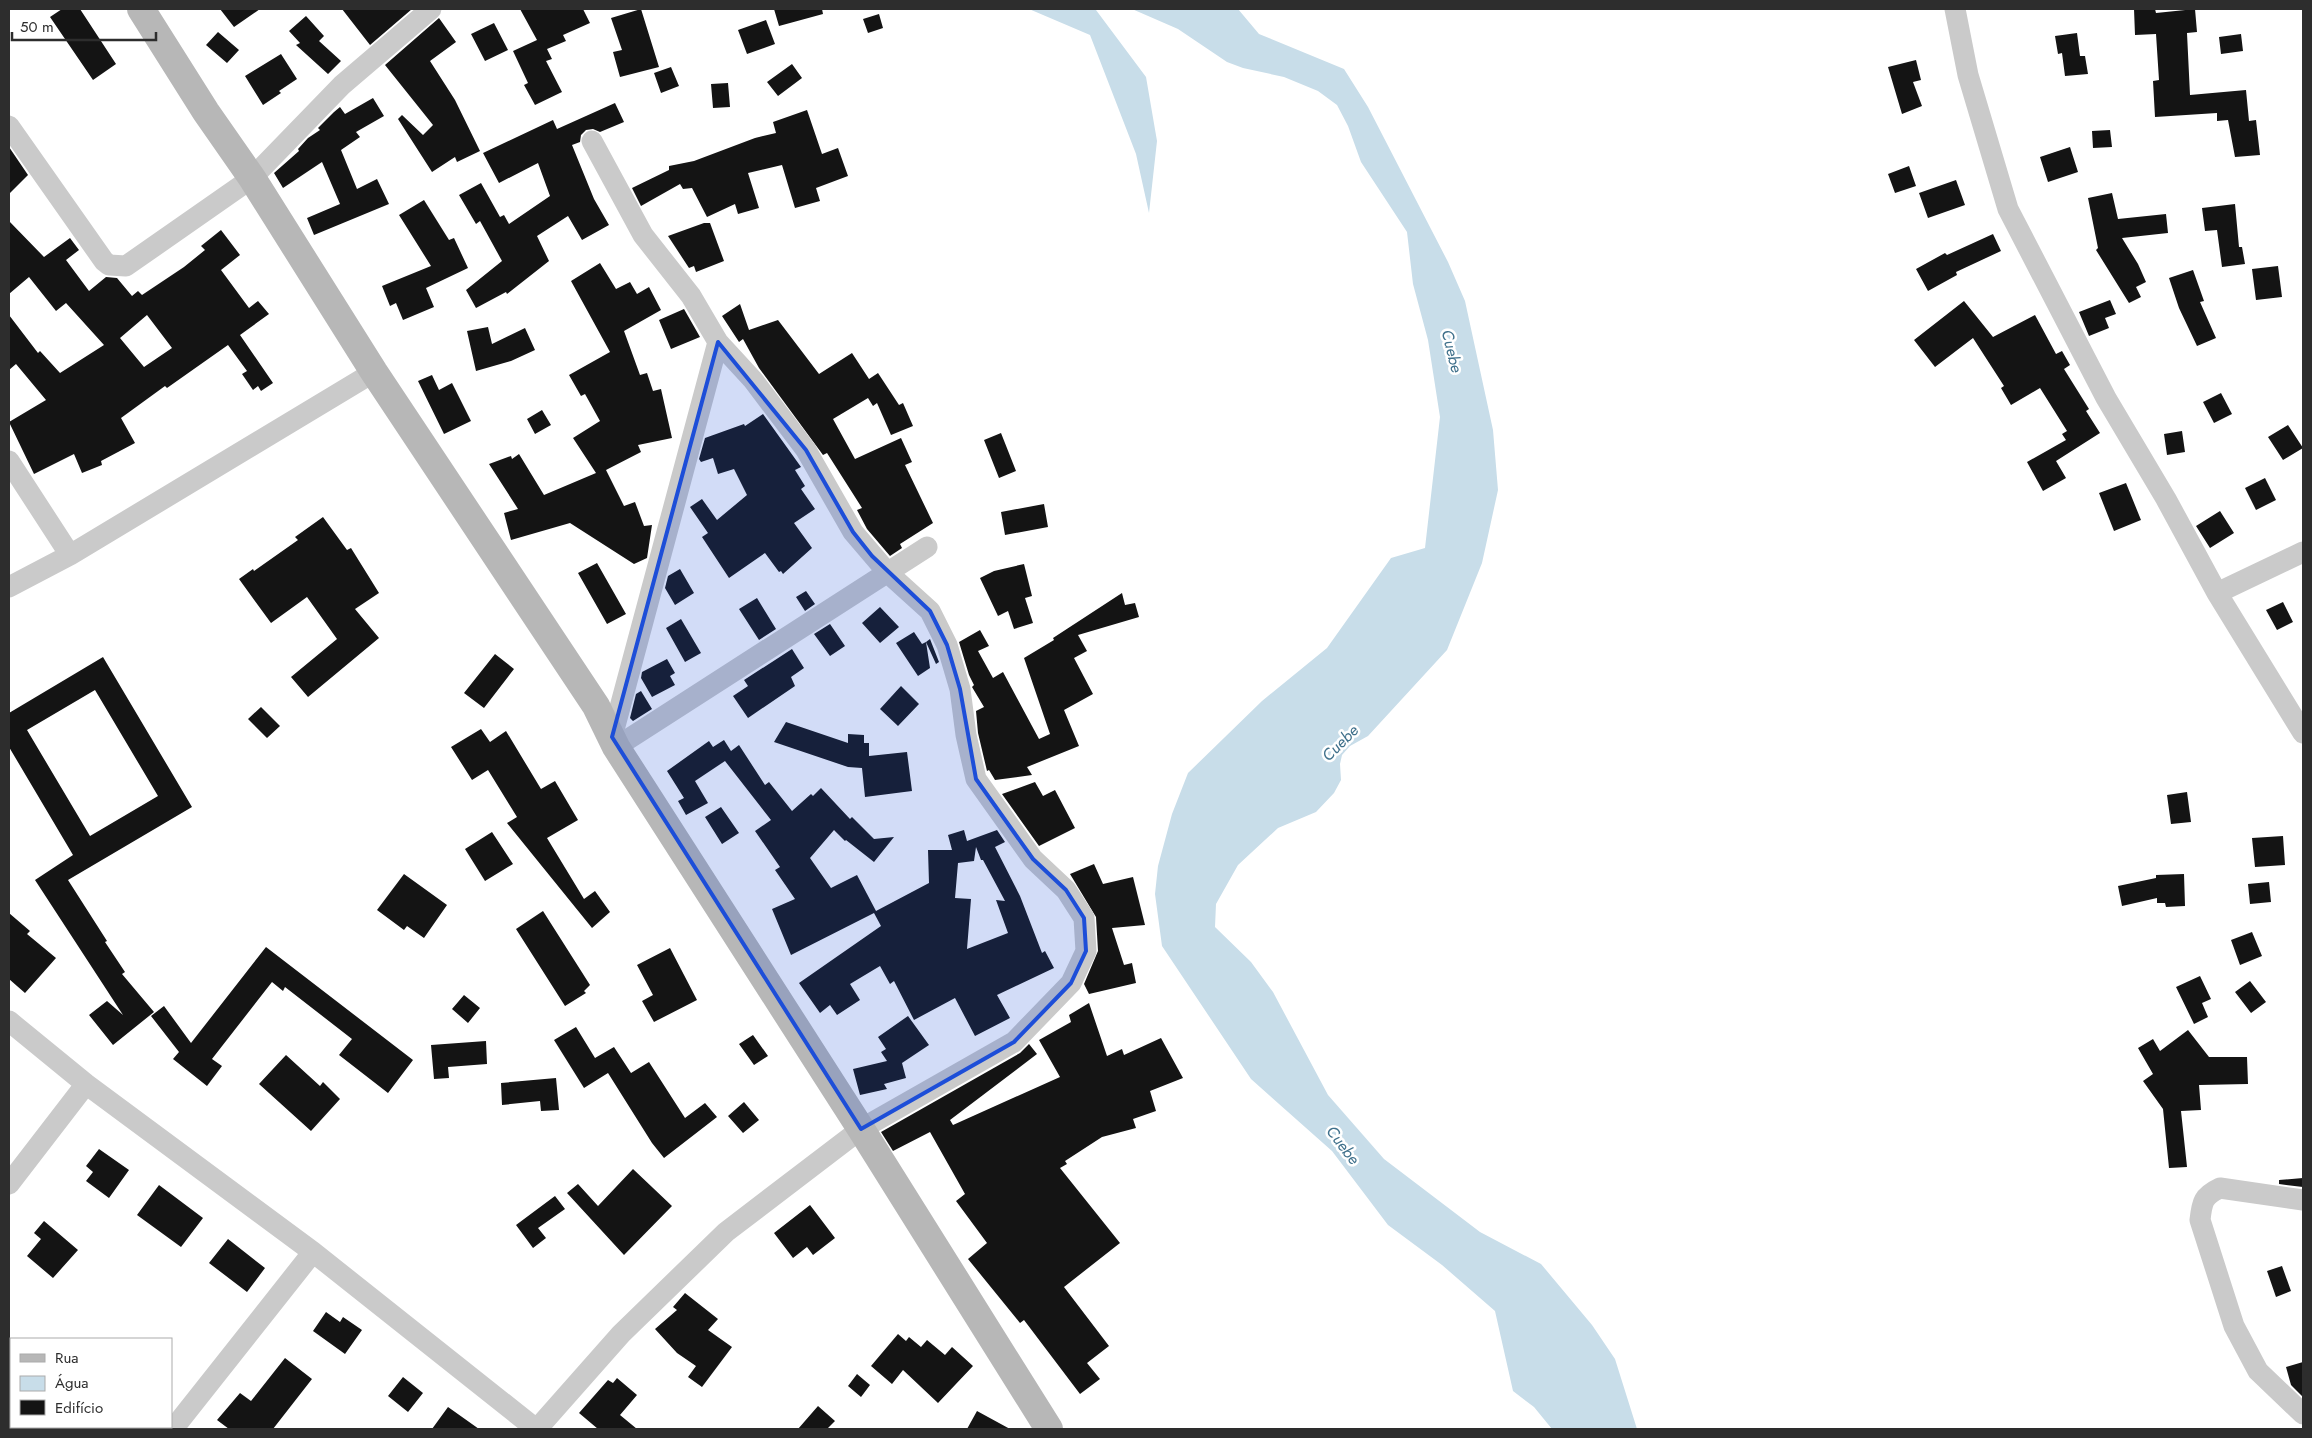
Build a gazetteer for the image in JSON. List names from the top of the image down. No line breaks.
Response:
{"water":["Cuebe"],"legend":["Rua","Água","Edifício"],"scale_bar":"50 m"}
